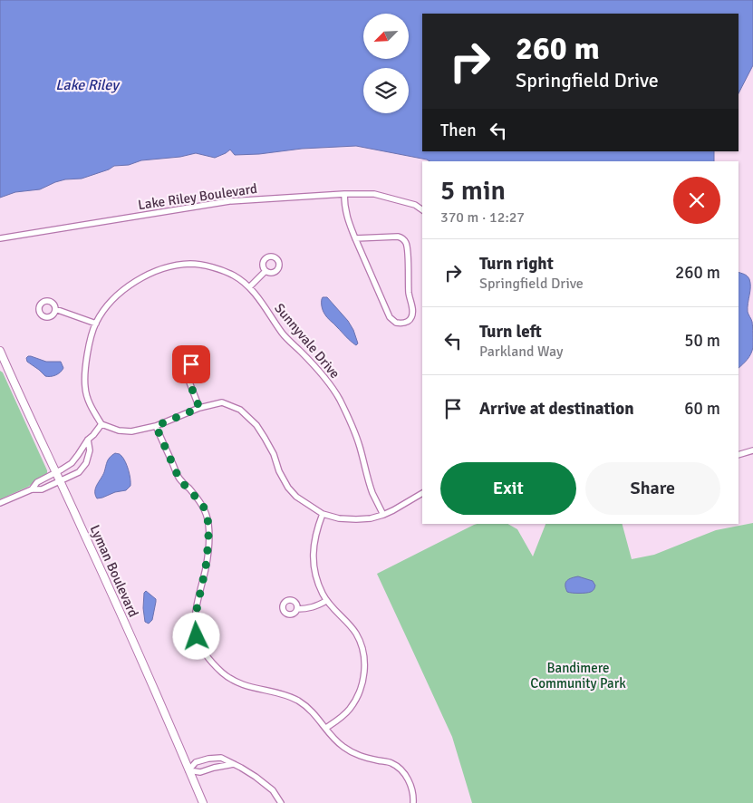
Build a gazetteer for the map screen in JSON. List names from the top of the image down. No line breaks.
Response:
{"streets":{"street":["Lake Riley Boulevard","Sunnyvale Drive","Lyman Boulevard"]},"water":["Lake Riley"],"parks":["Bandimere Community Park"],"north":"bottom left","page":{"turn":["260 m","Springfield Drive"],"then":"Then","heading":["5 min","370 m · 12:27"],"list":[{"name":"Turn right","note":"Springfield Drive","value":"260 m"},{"name":"Turn left","note":"Parkland Way","value":"50 m"},{"name":"Arrive at destination","value":"60 m"}],"buttons":["Exit","Share"]}}
